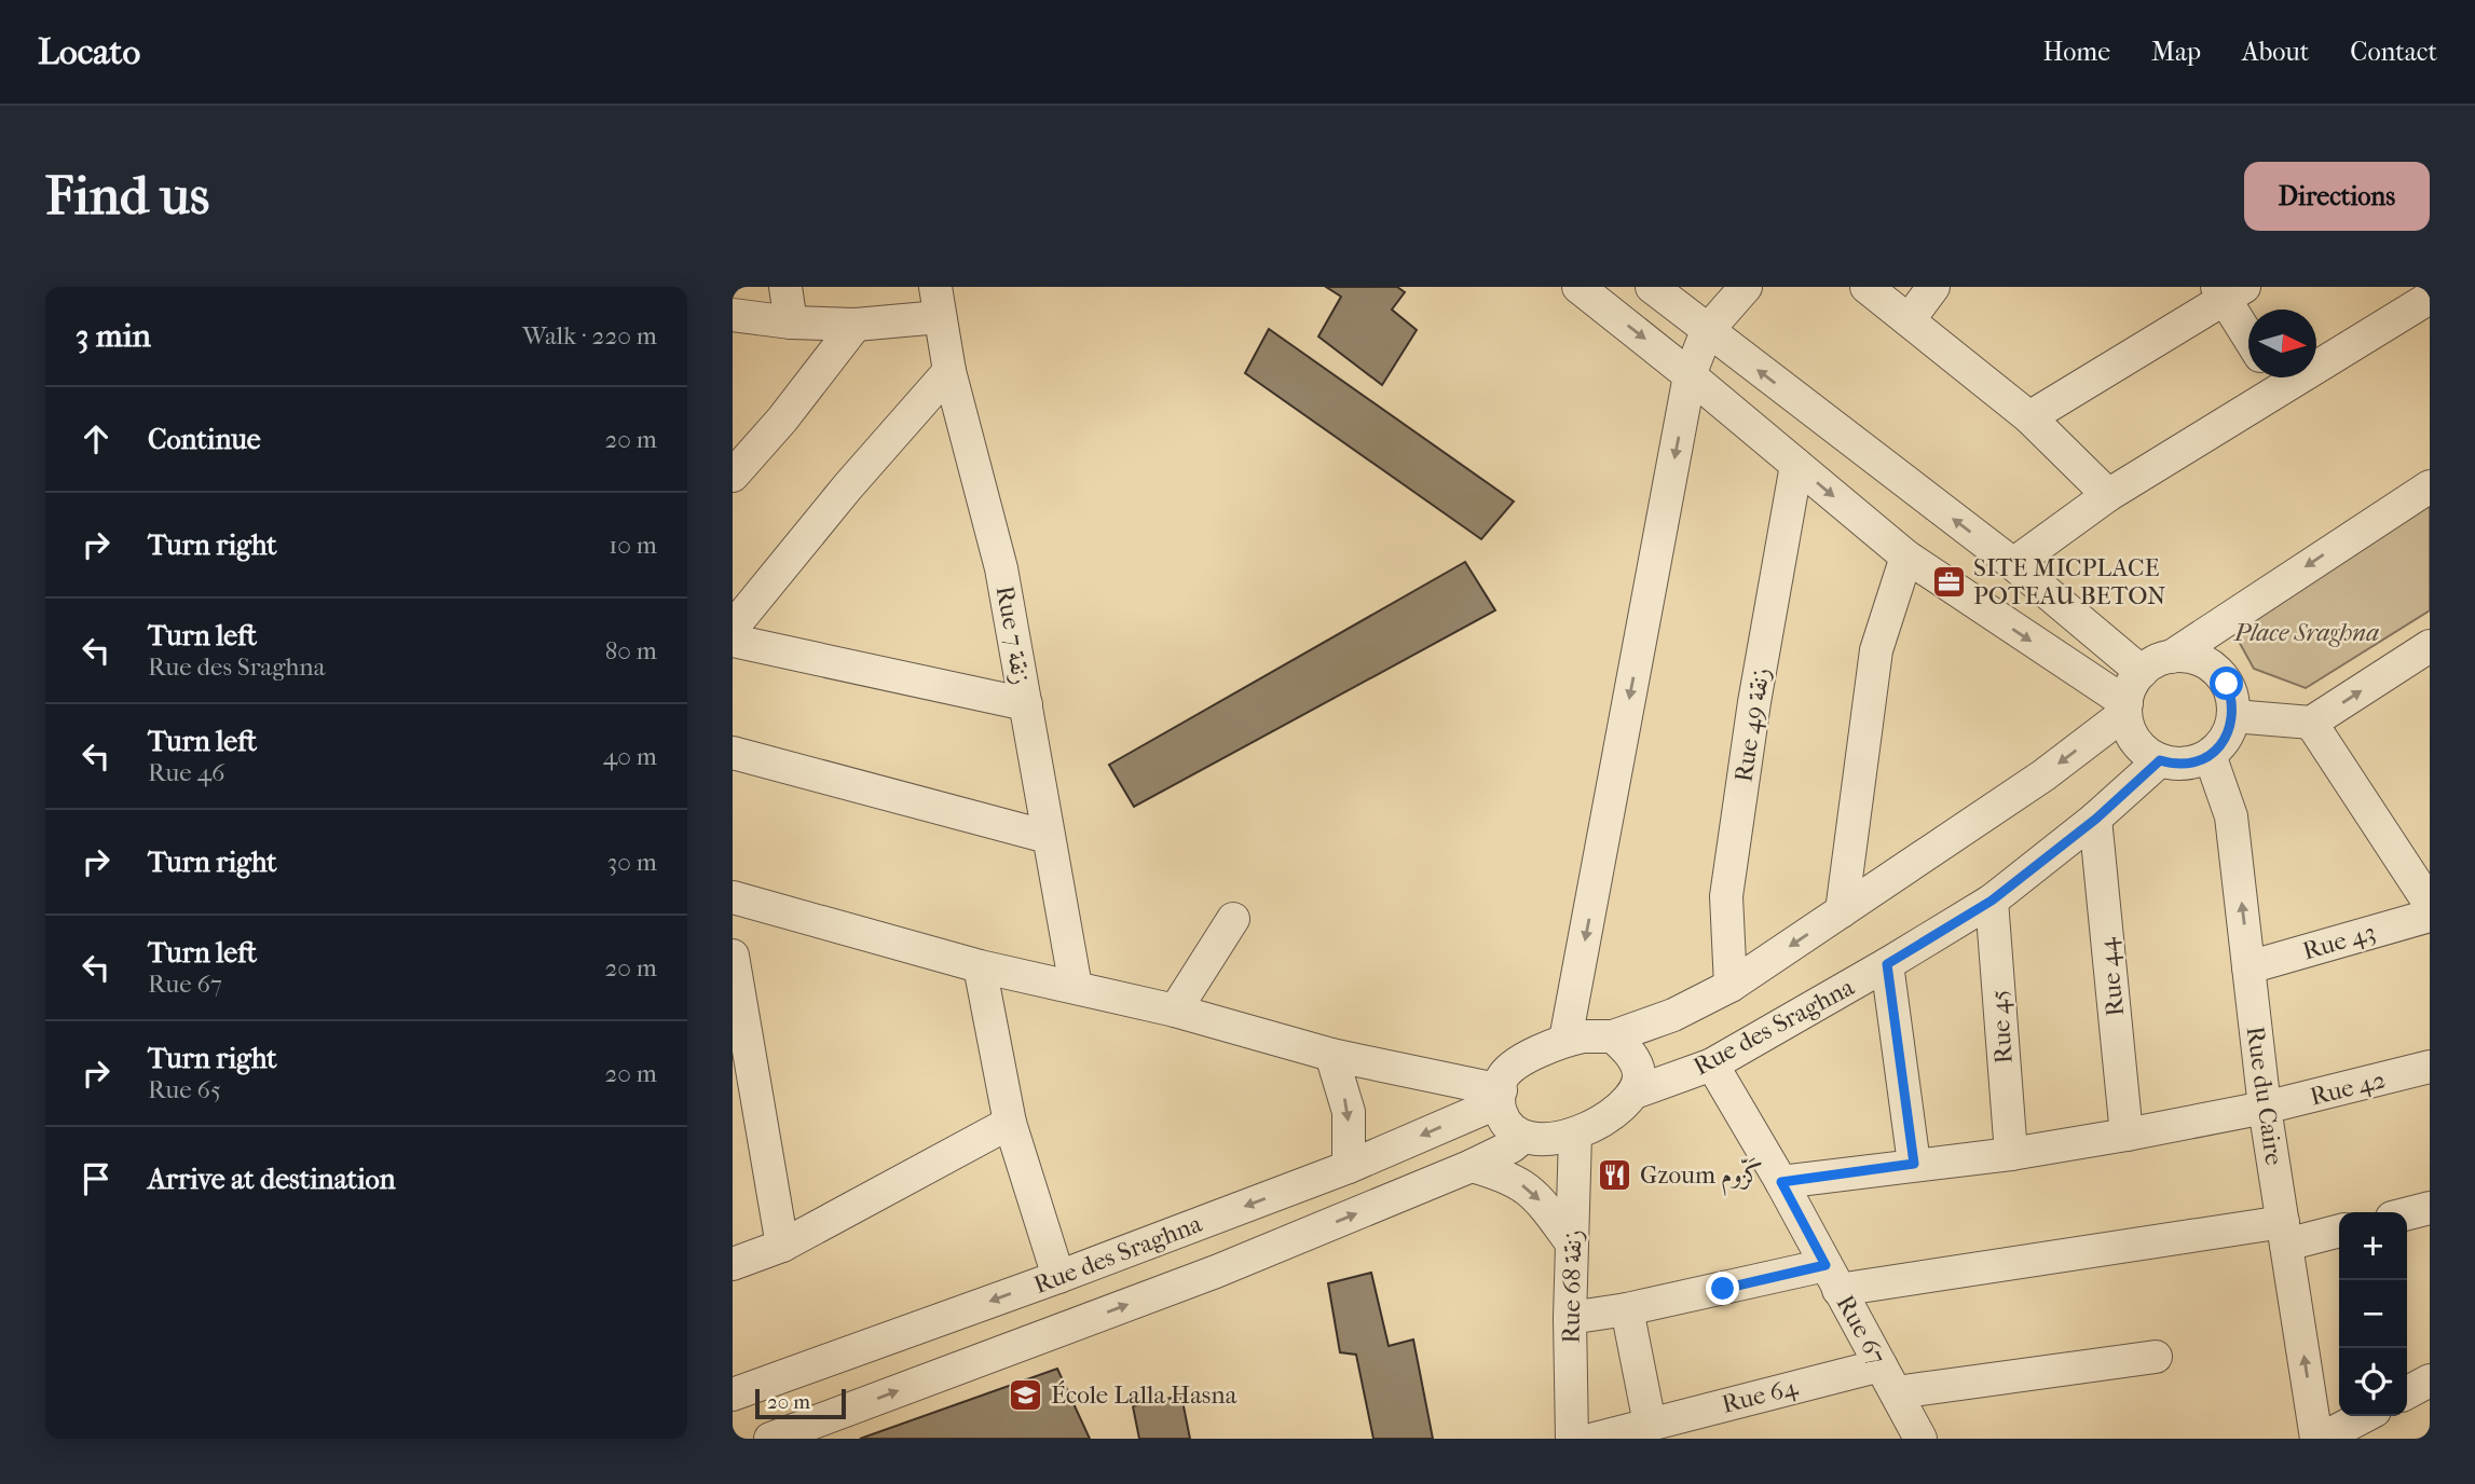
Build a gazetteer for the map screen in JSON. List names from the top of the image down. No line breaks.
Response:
{"streets":{"street":["Rue 7 زنقة","Rue 49 زنقة","Rue 43","Rue 44","Rue des Sraghna","Rue 45","Rue 42","Rue du Caire","Rue 68 زنقة","Rue 67","Rue 64"]},"crossings":[["Rue 43","Rue du Caire"],["Rue 44","Rue des Sraghna"],["Rue 44","Rue 42"],["Rue des Sraghna","Rue 45"],["Rue des Sraghna","Rue du Caire"],["Rue des Sraghna","Rue 68 زنقة"],["Rue des Sraghna","Rue 67"],["Rue 45","Rue 42"],["Rue 42","Rue du Caire"],["Rue 42","Rue 67"],["Rue 67","Rue 64"]],"one_way":["Rue du Caire"],"parks":["Place Sraghna"],"places":{"office":["SITE MICPLACE POTEAU BETON"],"restaurant":["Gzoum كَزّوم"],"school or university":["École Lalla Hasna"]},"scale_bar":"20 m","north":"right","page":{"header":"Locato","nav":["Home","Map","About","Contact"],"buttons":"Directions","title":"Find us","heading":["3 min","Walk · 220 m"],"list":[["Continue","20 m"],["Turn right","10 m"],["Turn left","Rue des Sraghna","80 m"],["Turn left","Rue 46","40 m"],["Turn right","30 m"],["Turn left","Rue 67","20 m"],["Turn right","Rue 65","20 m"],"Arrive at destination"],"map_buttons":["+","−"],"scale":"20 m"}}
